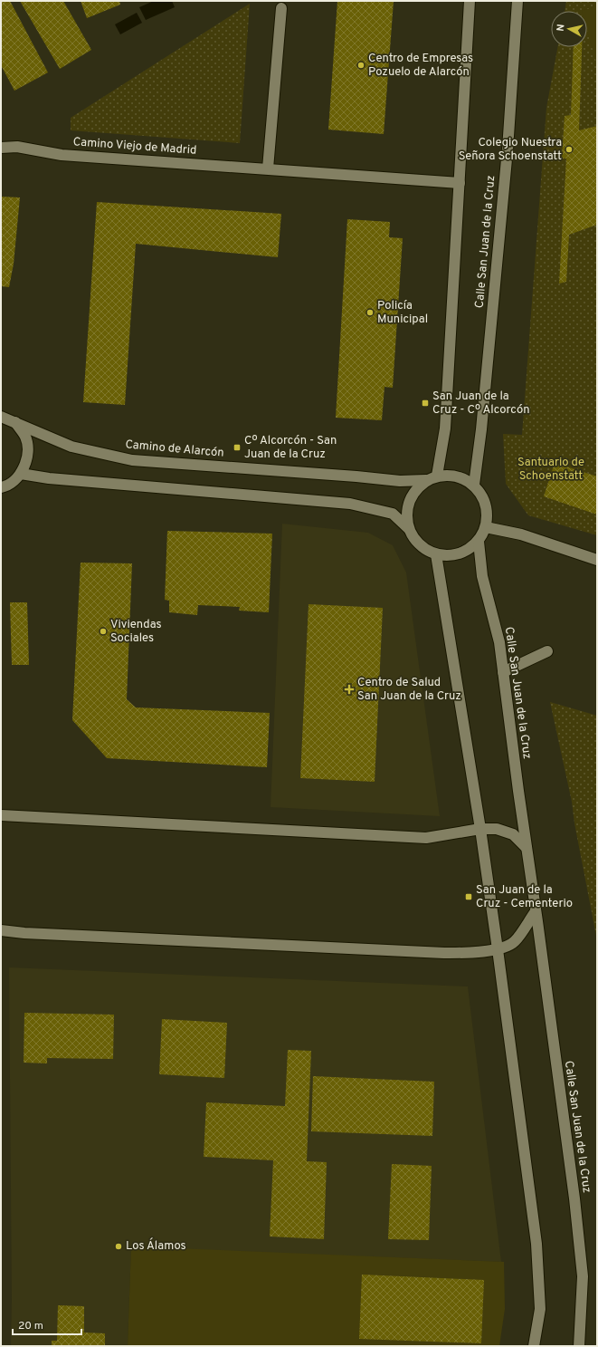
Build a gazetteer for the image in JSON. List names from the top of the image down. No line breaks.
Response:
{"streets":{"street":["Camino Viejo de Madrid","Calle San Juan de la Cruz","Camino de Alarcón"]},"crossings":[["Calle San Juan de la Cruz","Camino de Alarcón"]],"parks":["Santuario de Schoenstatt"],"places":{"other":["Centro de Empresas Pozuelo de Alarcón","Colegio Nuestra Señora Schoenstatt","Policía Municipal","Viviendas Sociales","Los Álamos"],"transit":["San Juan de la Cruz - Cº Alcorcón","Cº Alcorcón - San Juan de la Cruz","San Juan de la Cruz - Cementerio"],"health":["Centro de Salud San Juan de la Cruz"]},"scale_bar":"20 m","north":"left"}
